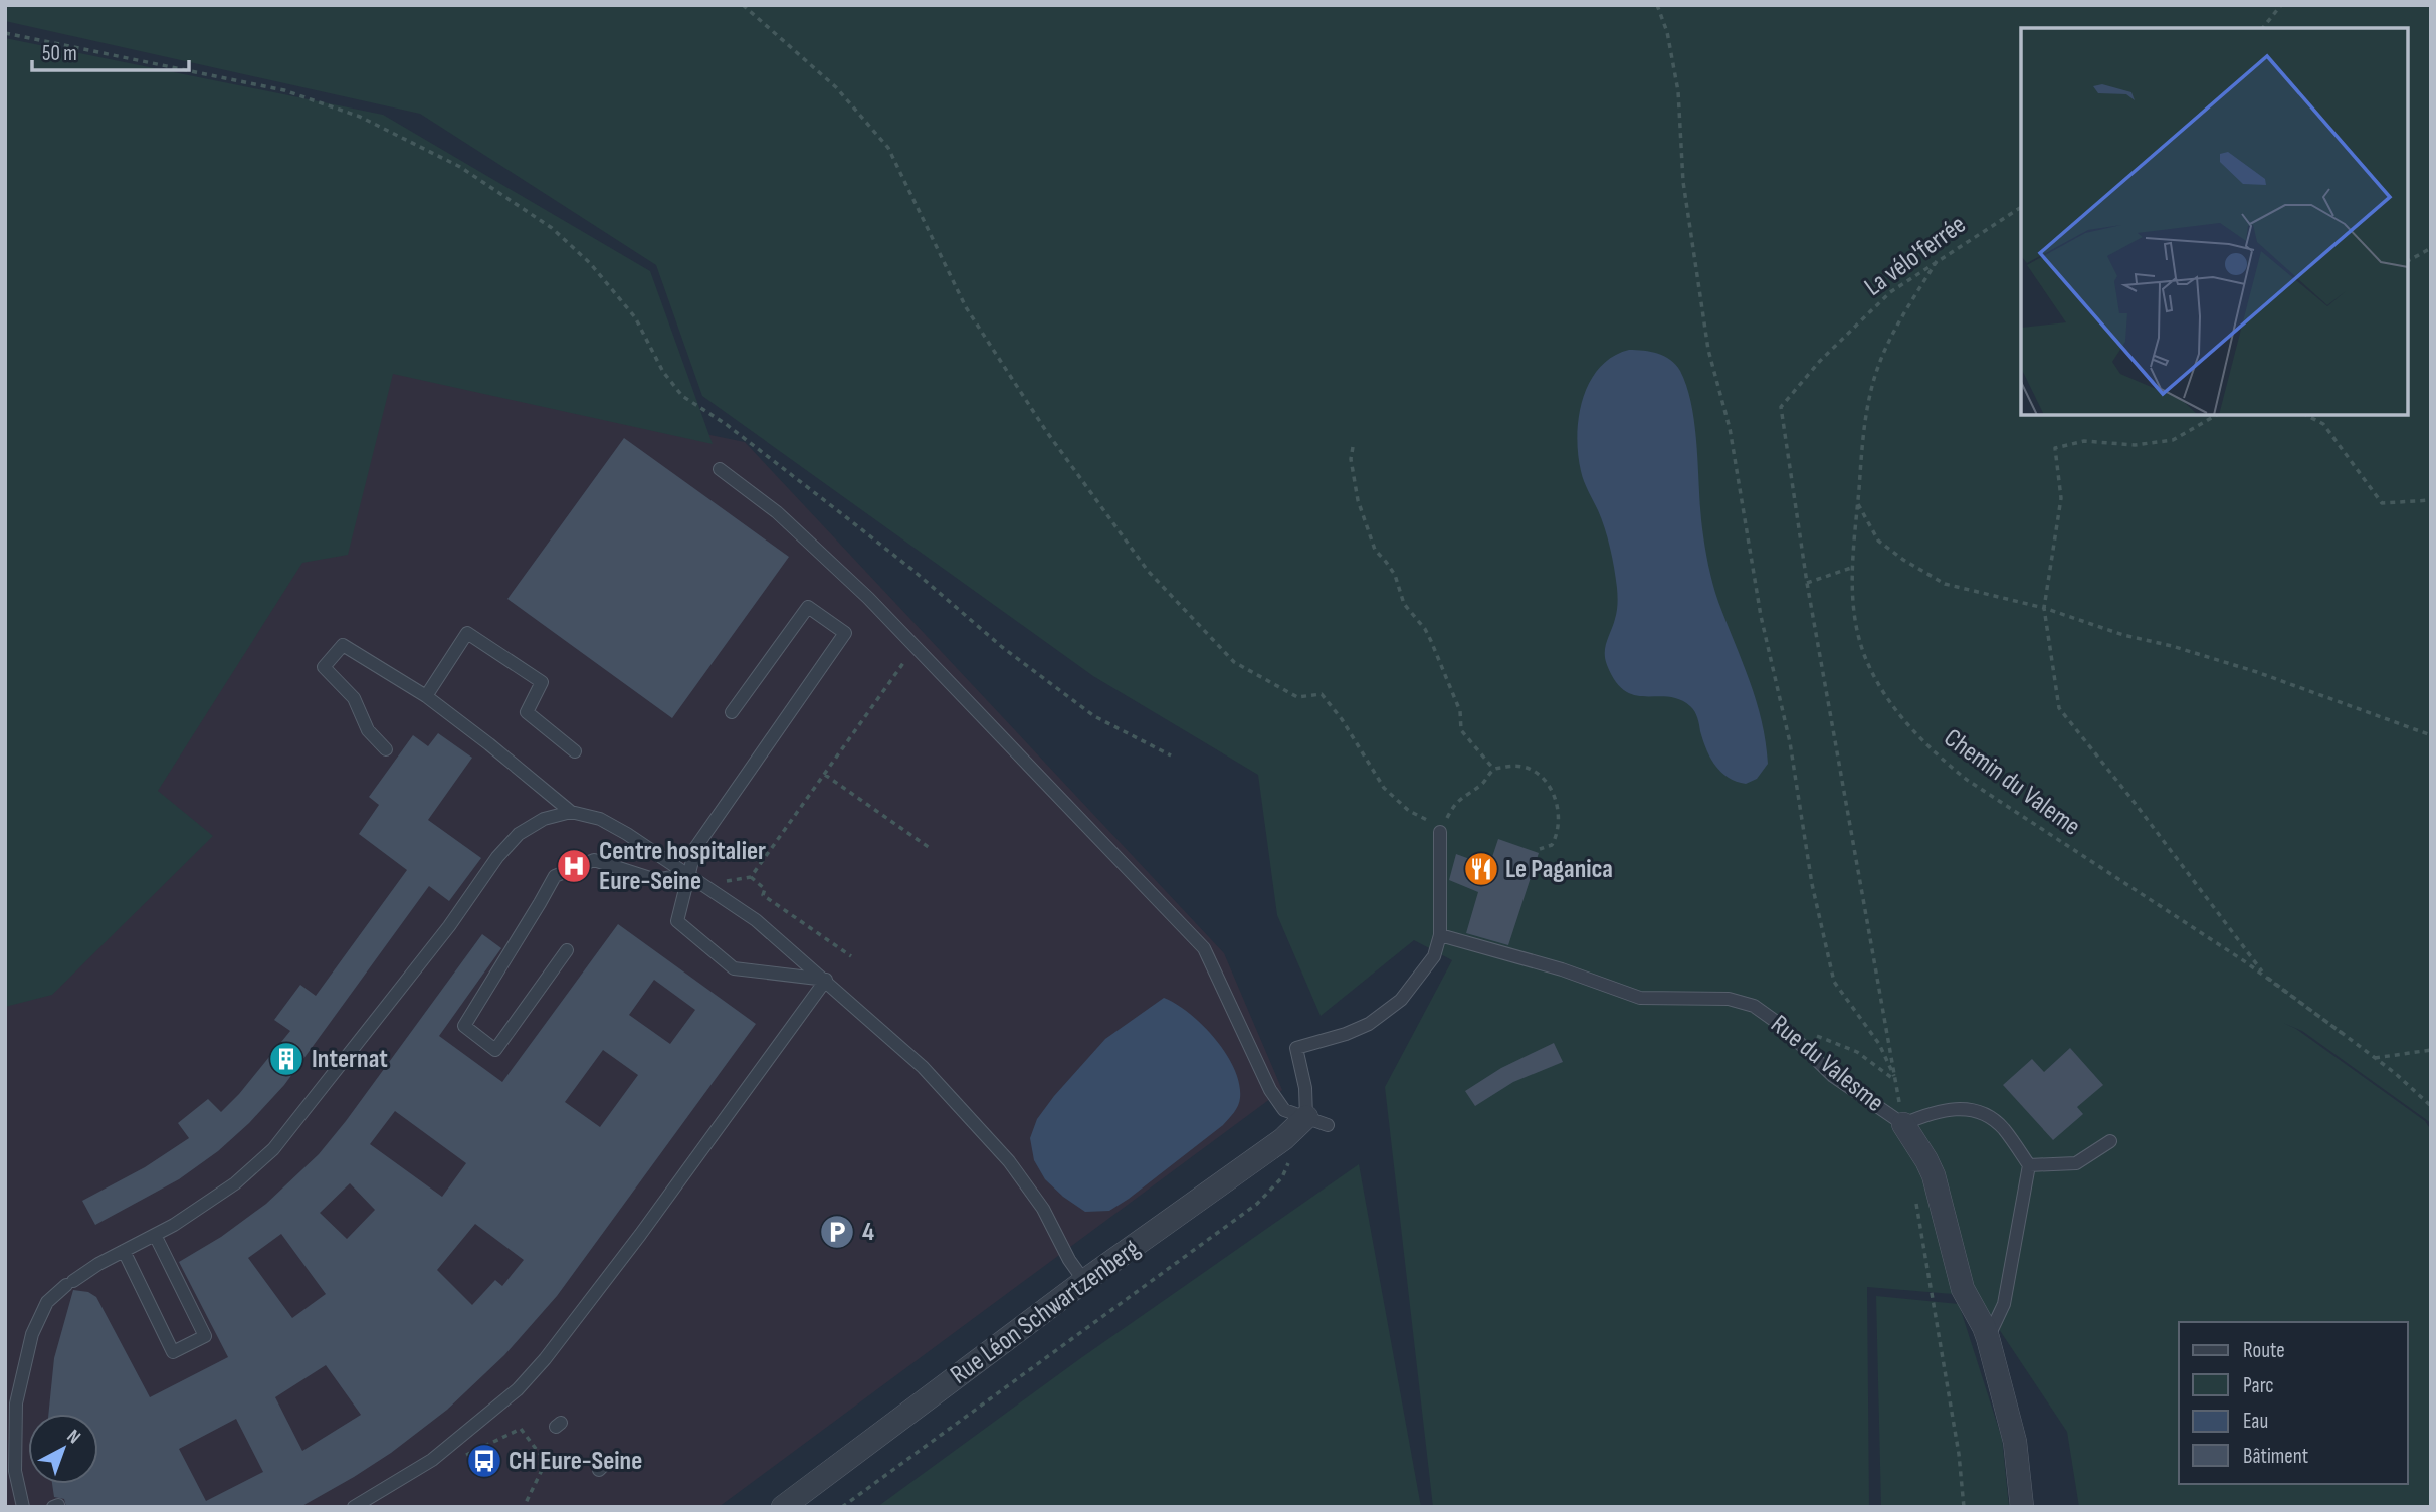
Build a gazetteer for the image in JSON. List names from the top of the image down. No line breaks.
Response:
{"streets":{"street":["Rue du Valesme","Rue Léon Schwartzenberg"],"path":["La vélo'ferrée","Chemin du Valeme"]},"crossings":[["La vélo'ferrée","Chemin du Valeme"]],"places":{"hospital":["Centre hospitalier Eure-Seine"],"restaurant":["Le Paganica"],"building":["Internat"],"parking":["4"],"bus stop":["CH Eure-Seine"]},"legend":["Route","Parc","Eau","Bâtiment"],"scale_bar":"50 m","north":"top right"}
